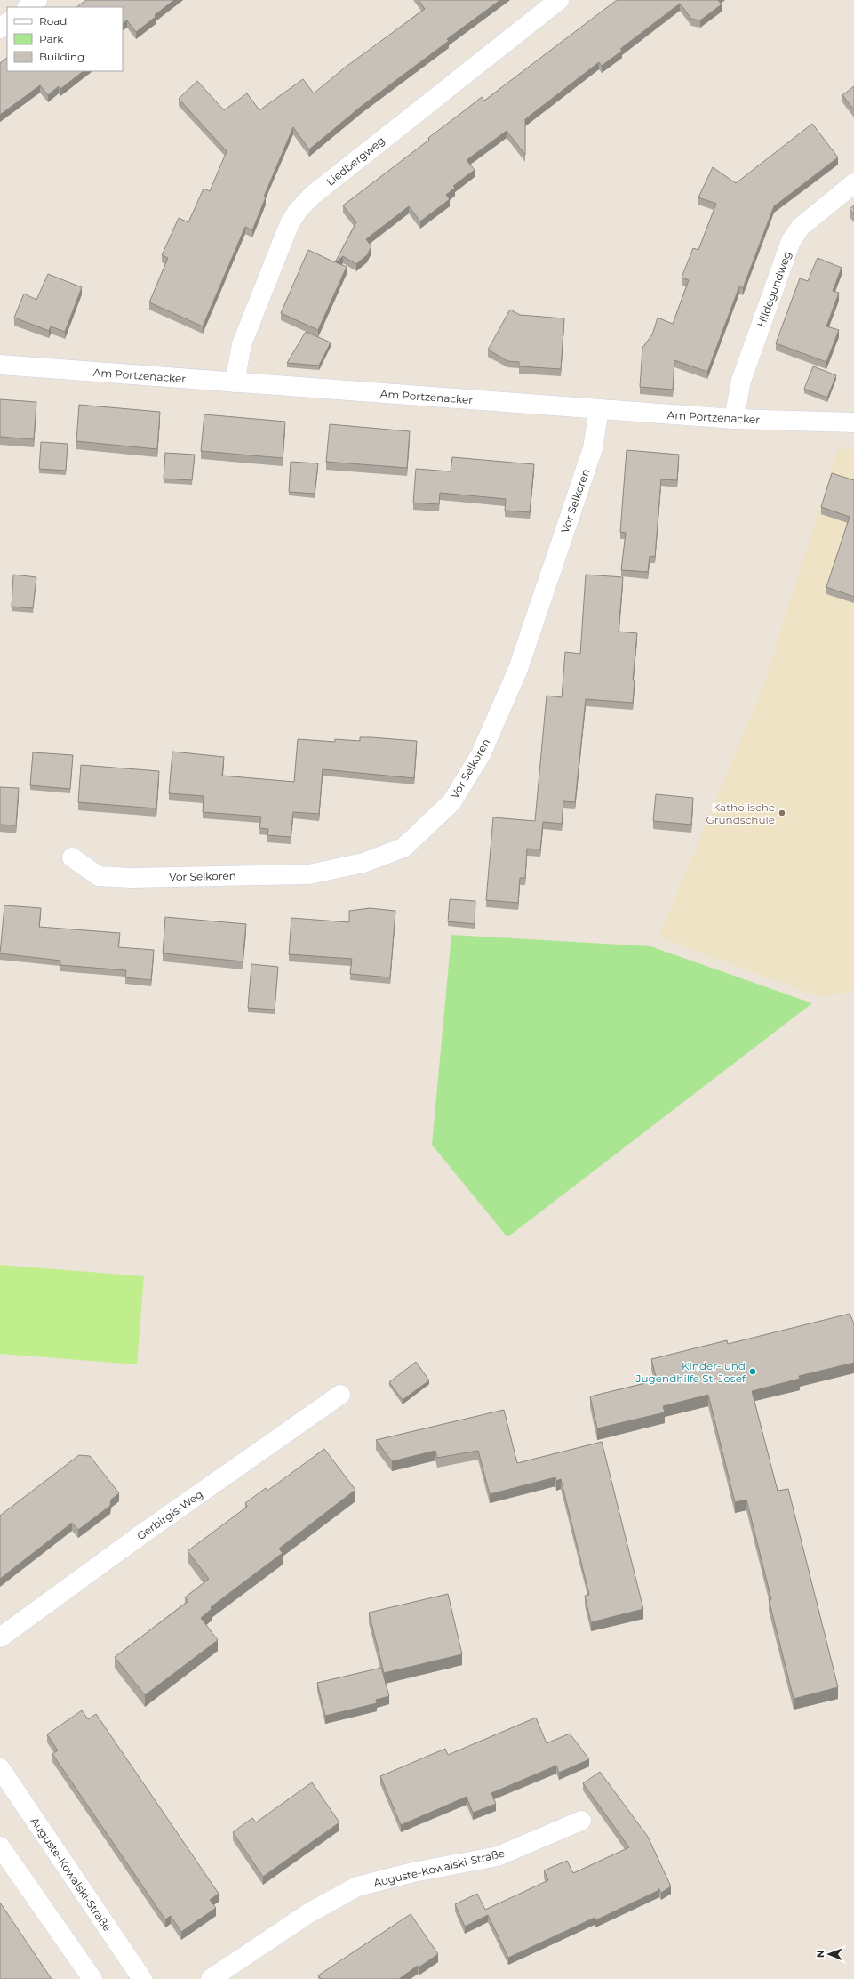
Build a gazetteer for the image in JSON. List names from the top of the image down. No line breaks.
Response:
{"streets":{"street":["Liedbergweg","Hildegundweg","Am Portzenacker","Vor Selkoren","Gerbirgis-Weg","Auguste-Kowalski-Straße"]},"crossings":[["Liedbergweg","Am Portzenacker"],["Hildegundweg","Am Portzenacker"],["Am Portzenacker","Vor Selkoren"]],"places":["Katholische Grundschule","Kinder- und Jugendhilfe St. Josef"],"legend":["Road","Park","Building"],"north":"left"}
